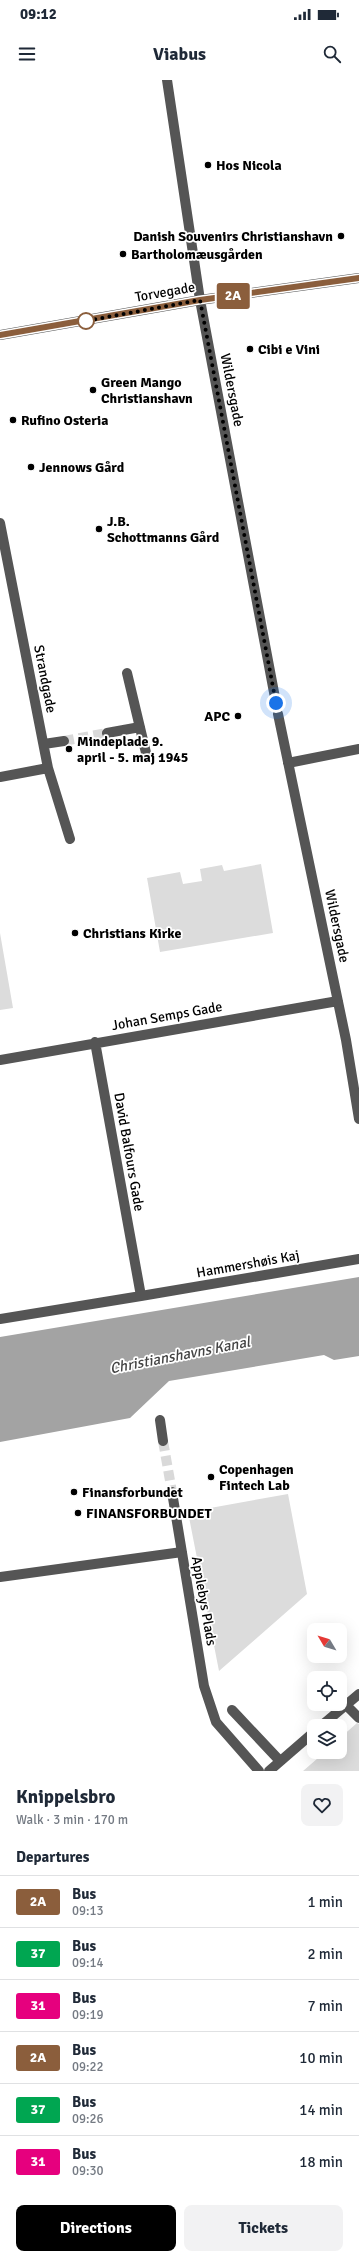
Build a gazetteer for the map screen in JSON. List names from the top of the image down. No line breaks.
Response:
{"streets":{"street":["Torvegade","Wildersgade","Strandgade","Johan Semps Gade","David Balfours Gade","Hammershøis Kaj","Applebys Plads"]},"crossings":[["Torvegade","Wildersgade"],["Wildersgade","Johan Semps Gade"],["Johan Semps Gade","David Balfours Gade"],["David Balfours Gade","Hammershøis Kaj"]],"water":["Christianshavns Kanal"],"places":["Hos Nicola","Danish Souvenirs Christianshavn","Bartholomæusgården","Cibi e Vini","Green Mango Christianshavn","Rufino Osteria","Jennows Gård","J.B. Schottmanns Gård","APC","Mindeplade 9. april - 5. maj 1945","Christians Kirke","Copenhagen Fintech Lab","Finansforbundet","FINANSFORBUNDET"],"lines":["bus line 2A"],"north":"top left","page":{"status":"09:12","header":"Viabus","on_map":"2A","heading":[["Knippelsbro","Walk · 3 min · 170 m"],"Departures"],"list":[{"mark":"2A","name":"Bus","note":"09:13","value":"1 min"},{"mark":"37","name":"Bus","note":"09:14","value":"2 min"},{"mark":"31","name":"Bus","note":"09:19","value":"7 min"},{"mark":"2A","name":"Bus","note":"09:22","value":"10 min"},{"mark":"37","name":"Bus","note":"09:26","value":"14 min"},{"mark":"31","name":"Bus","note":"09:30","value":"18 min"}],"buttons":["Directions","Tickets"]}}
